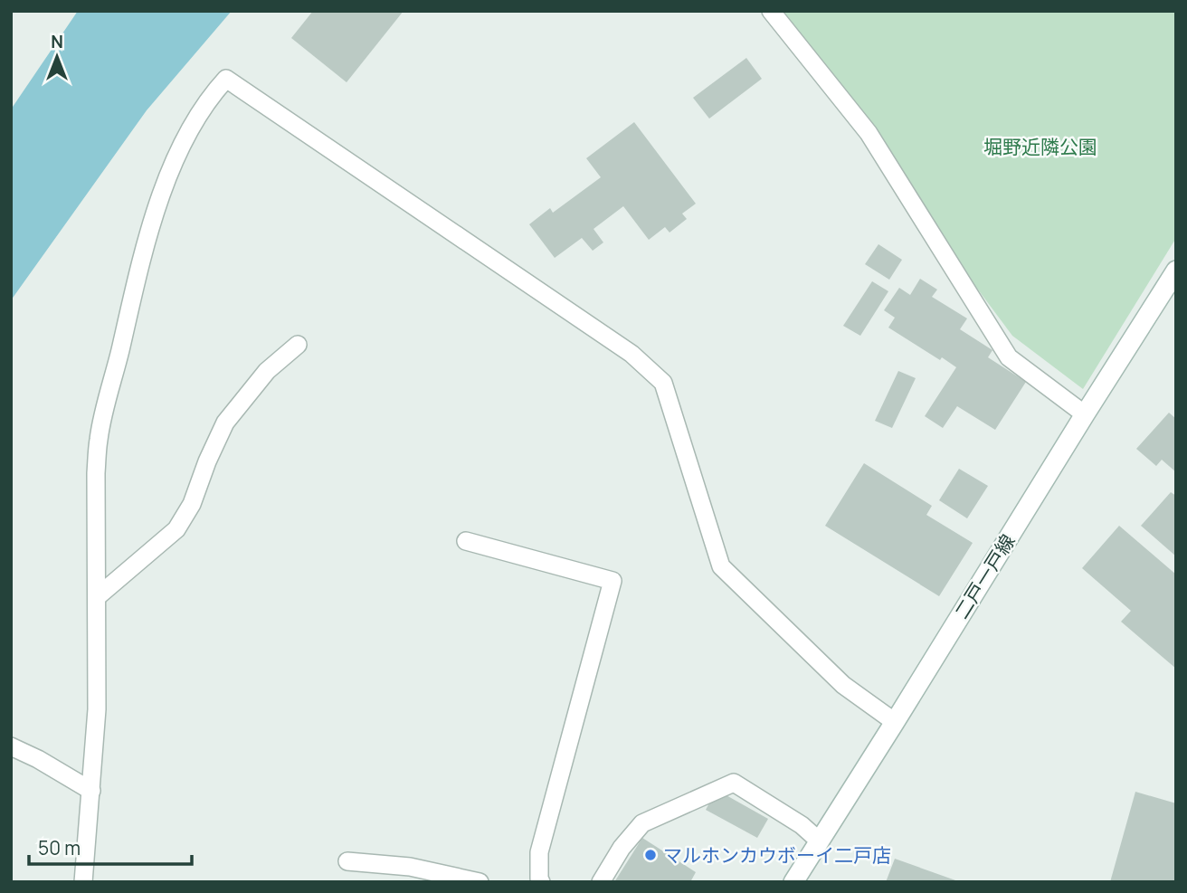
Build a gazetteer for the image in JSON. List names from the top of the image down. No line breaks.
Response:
{"streets":{"main road":["二戸一戸線"]},"parks":["堀野近隣公園"],"places":["マルホンカウボーイ二戸店"],"scale_bar":"50 m","north":"top"}
